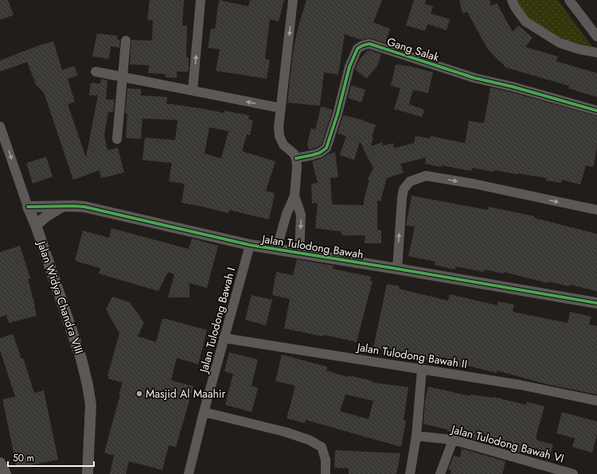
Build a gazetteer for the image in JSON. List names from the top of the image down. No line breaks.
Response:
{"streets":{"street":["Gang Salak","Jalan Tulodong Bawah","Jalan Widya Chandra VIII","Jalan Tulodong Bawah I","Jalan Tulodong Bawah II","Jalan Tulodong Bawah VI"]},"crossings":[["Jalan Tulodong Bawah","Jalan Widya Chandra VIII"],["Jalan Tulodong Bawah","Jalan Tulodong Bawah I"],["Jalan Tulodong Bawah I","Jalan Tulodong Bawah II"]],"places":["Masjid Al Maahir"],"scale_bar":"50 m"}
